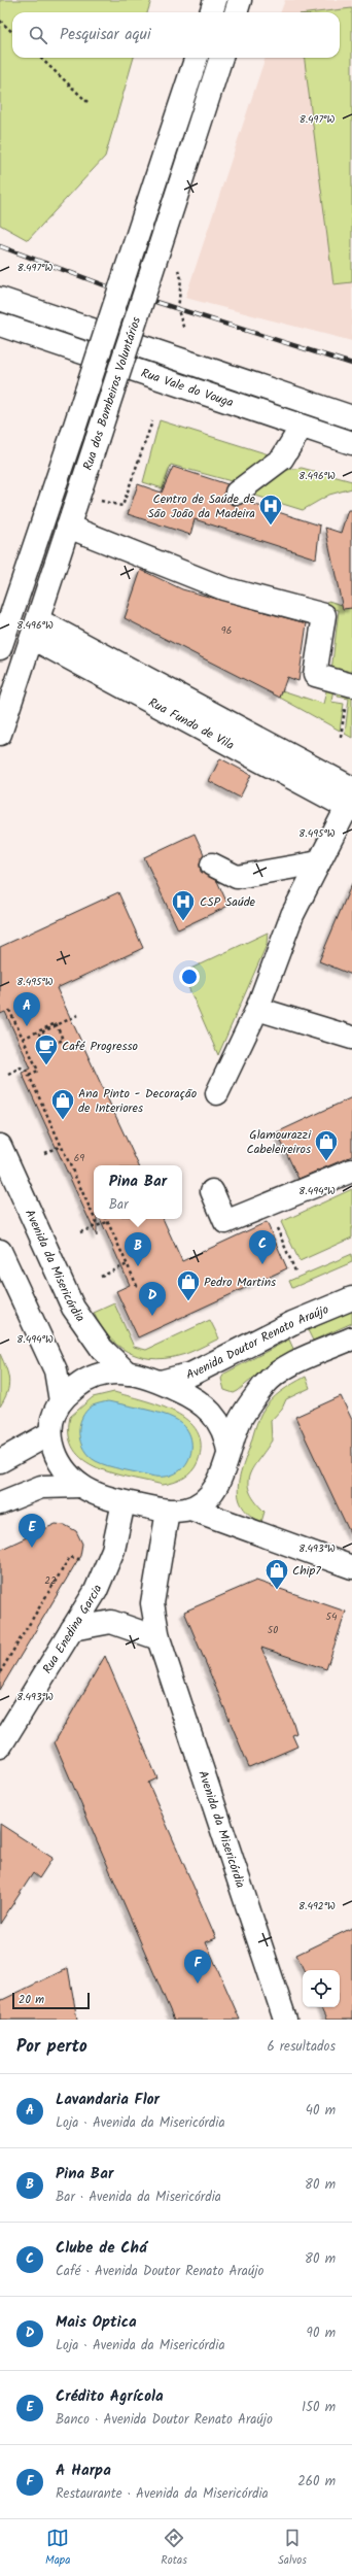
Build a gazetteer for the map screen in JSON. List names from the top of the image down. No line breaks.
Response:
{"streets":{"street":["Rua Vale do Vouga","Rua dos Bombeiros Voluntários","Rua Fundo de Vila","Avenida da Misericórdia","Avenida Doutor Renato Araújo","Rua Enedina Garcia"]},"crossings":[["Rua dos Bombeiros Voluntários","Rua Fundo de Vila"],["Avenida da Misericórdia","Avenida Doutor Renato Araújo"],["Avenida Doutor Renato Araújo","Rua Enedina Garcia"]],"places":{"hospital":["Centro de Saúde de São João da Madeira","CSP Saúde"],"cafe":["Café Progresso"],"shop":["Ana Pinto - Decoração de Interiores","Glamourazzi Cabeleireiros","Pedro Martins","Chip7"]},"house_numbers":["96","69","22","54","50"],"scale_bar":"20 m","page":{"search":"Pesquisar aqui","pins":["A","C","B","D","E","F"],"popup":["Pina Bar","Bar"],"scale":"20 m","heading":["Por perto","6 resultados"],"list":[{"mark":"A","name":"Lavandaria Flor","note":"Loja · Avenida da Misericórdia","value":"40 m"},{"mark":"B","name":"Pina Bar","note":"Bar · Avenida da Misericórdia","value":"80 m"},{"mark":"C","name":"Clube de Chá","note":"Café · Avenida Doutor Renato Araújo","value":"80 m"},{"mark":"D","name":"Mais Optica","note":"Loja · Avenida da Misericórdia","value":"90 m"},{"mark":"E","name":"Crédito Agrícola","note":"Banco · Avenida Doutor Renato Araújo","value":"150 m"},{"mark":"F","name":"A Harpa","note":"Restaurante · Avenida da Misericórdia","value":"260 m"}],"nav":["Mapa","Rotas","Salvos"]},"coordinates":["8.497°W","8.496°W","8.495°W","8.494°W","8.493°W","8.492°W"]}
